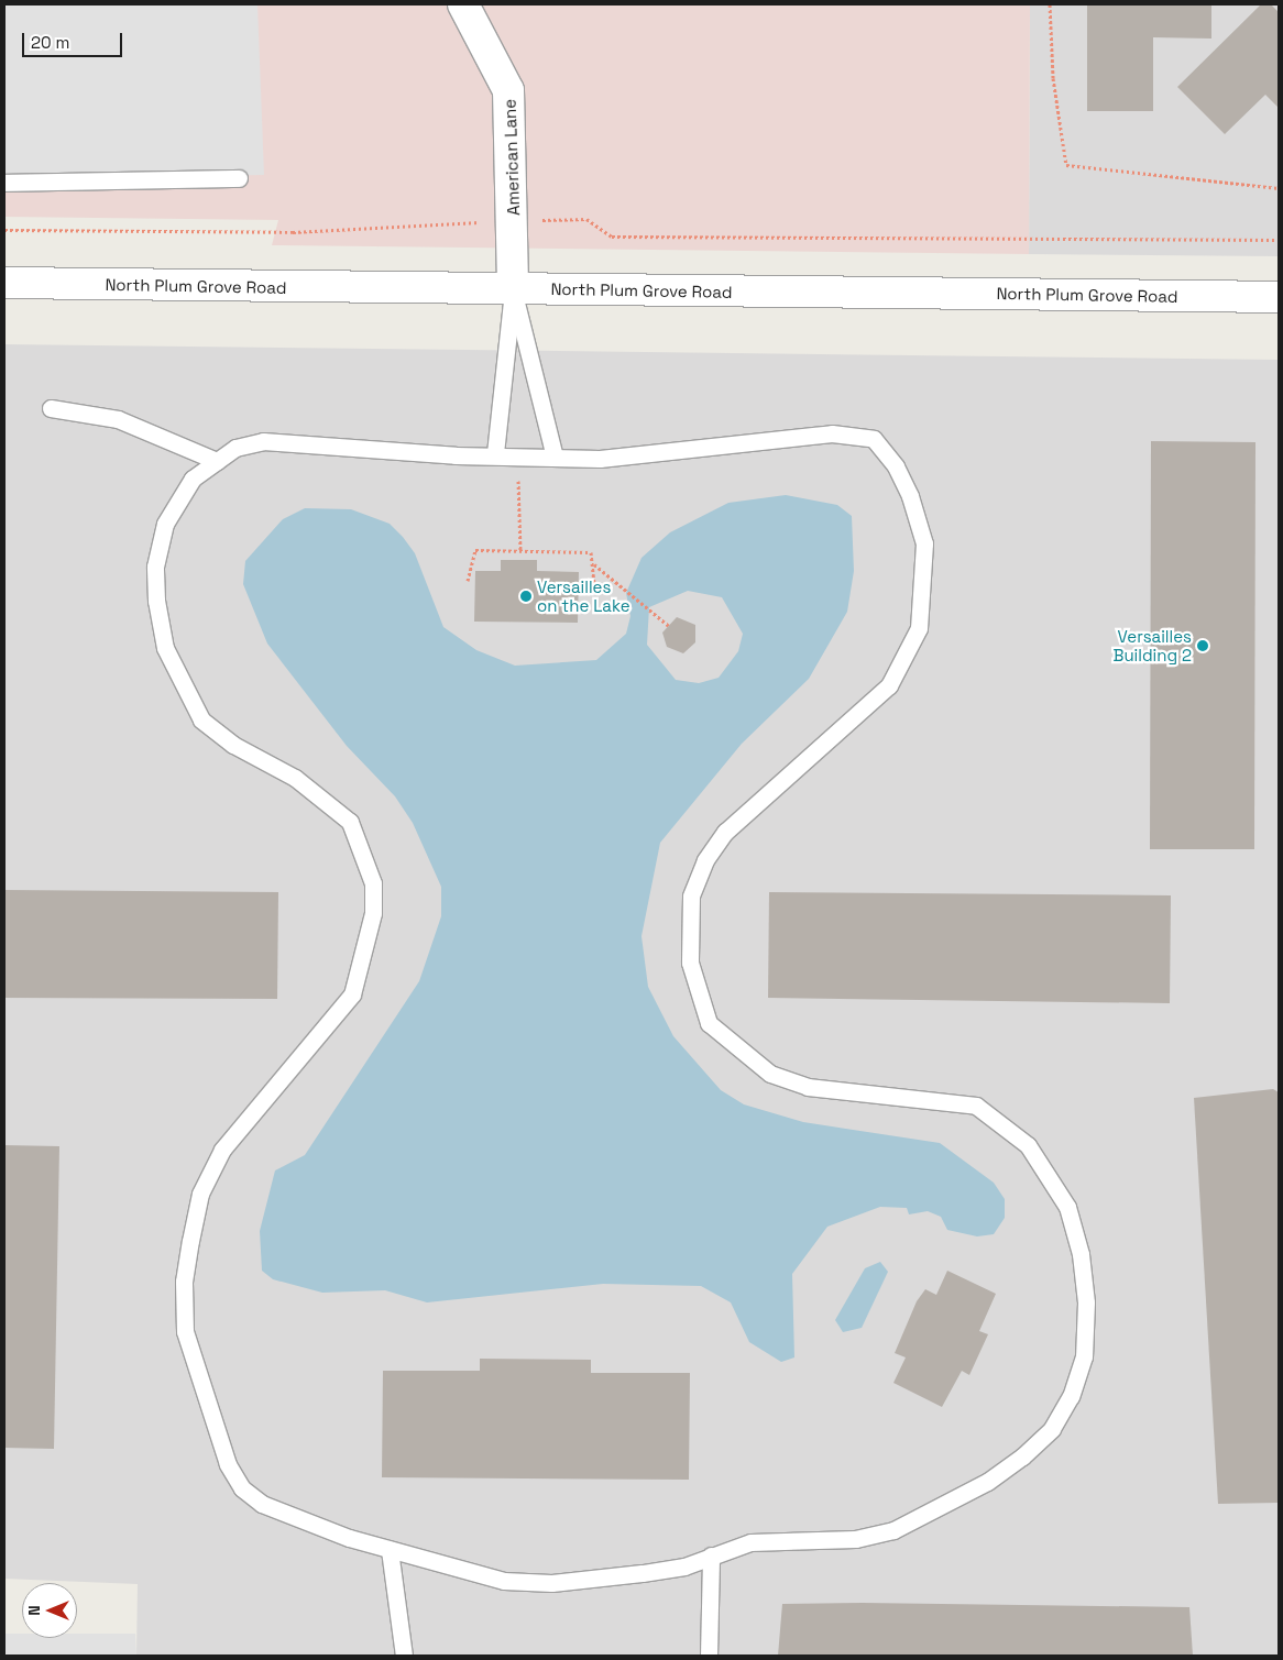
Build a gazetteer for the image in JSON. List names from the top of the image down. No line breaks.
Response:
{"streets":{"street":["American Lane","North Plum Grove Road"]},"crossings":[["American Lane","North Plum Grove Road"]],"places":["Versailles on the Lake","Versailles Building 2"],"scale_bar":"20 m","north":"left"}
